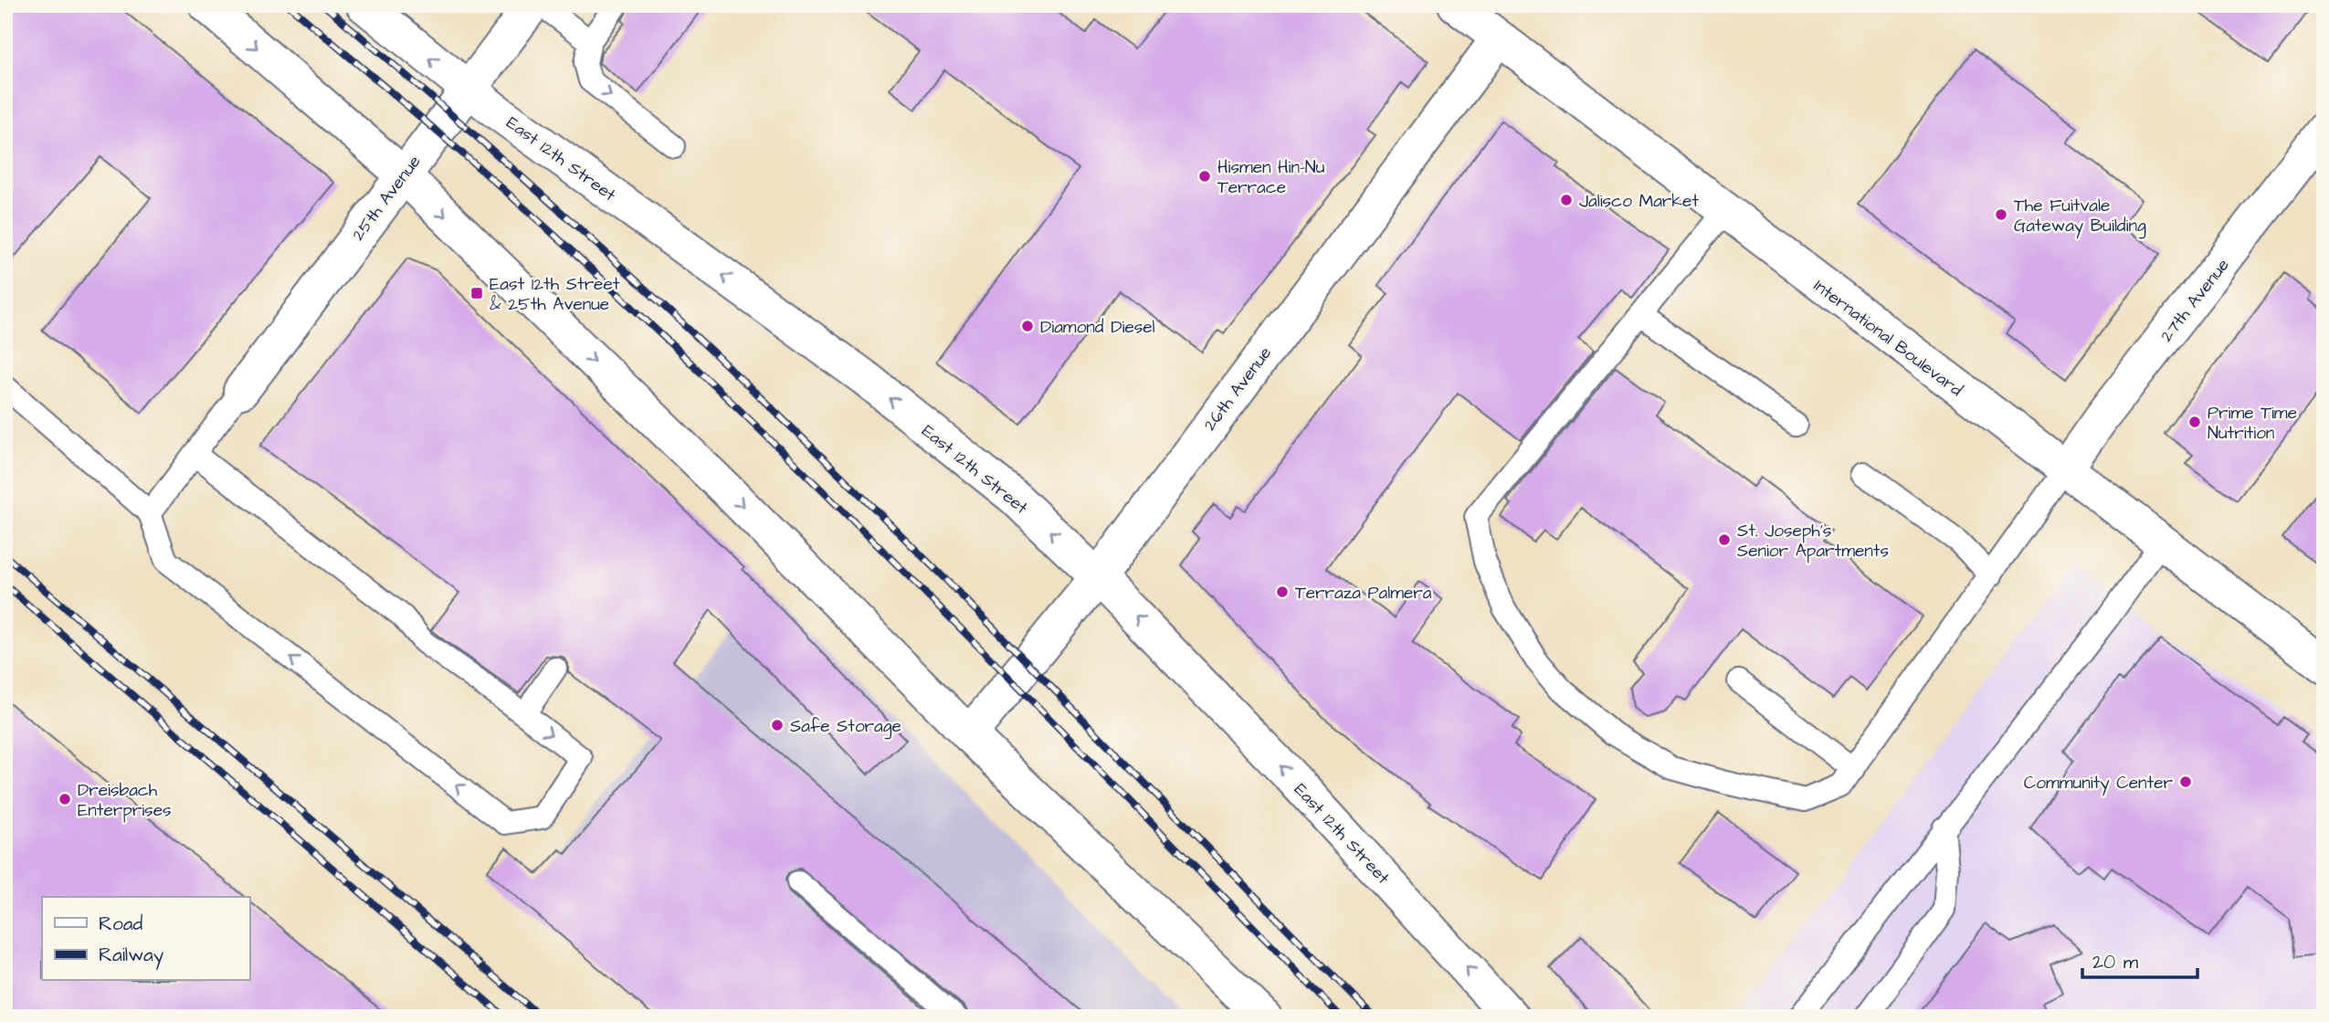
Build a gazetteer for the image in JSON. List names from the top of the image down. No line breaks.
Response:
{"streets":{"main road":["East 12th Street","25th Avenue","27th Avenue","International Boulevard","26th Avenue"]},"crossings":[["East 12th Street","25th Avenue"],["East 12th Street","26th Avenue"],["27th Avenue","International Boulevard"],["International Boulevard","26th Avenue"]],"places":{"other":["Hismen Hin-Nu Terrace","Jalisco Market","The Fuitvale Gateway Building","Diamond Diesel","Prime Time Nutrition","St. Joseph’s Senior Apartments","Terraza Palmera","Safe Storage","Community Center","Dreisbach Enterprises"],"transit":["East 12th Street & 25th Avenue"]},"legend":["Road","Railway"],"scale_bar":"20 m"}
